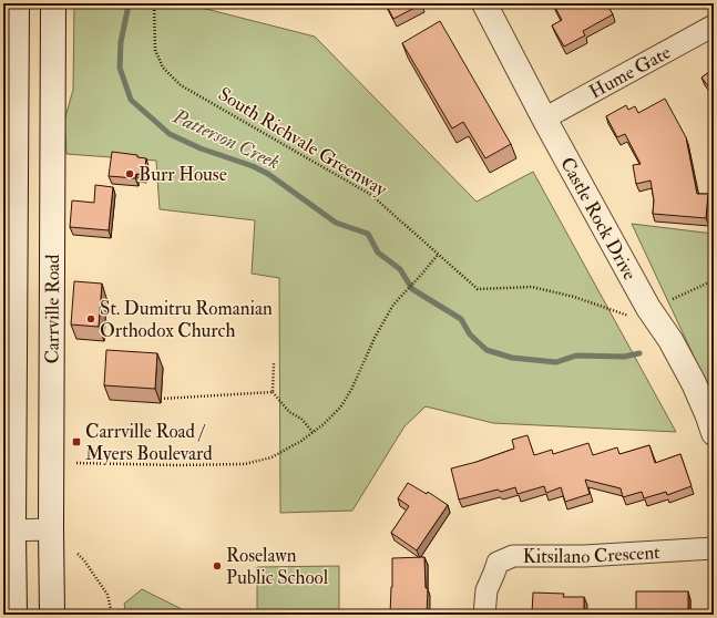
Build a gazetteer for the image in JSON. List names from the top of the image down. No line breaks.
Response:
{"streets":{"main road":["Castle Rock Drive","Carrville Road"],"street":["Hume Gate","Kitsilano Crescent"],"path":["South Richvale Greenway"]},"crossings":[["Hume Gate","Castle Rock Drive"]],"water":["Patterson Creek"],"places":{"other":["Burr House","St. Dumitru Romanian Orthodox Church","Roselawn Public School"],"transit":["Carrville Road / Myers Boulevard"]}}
